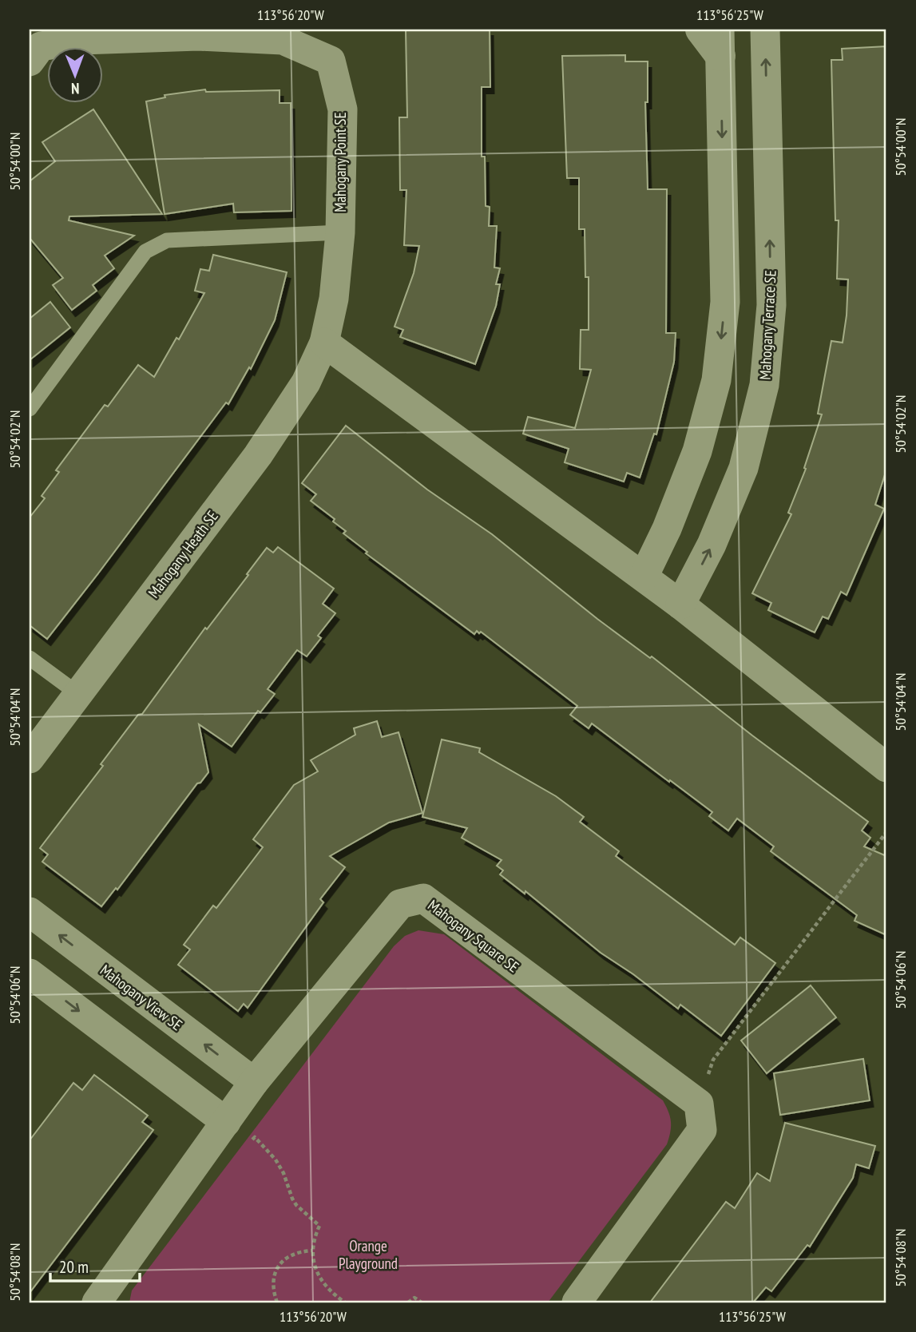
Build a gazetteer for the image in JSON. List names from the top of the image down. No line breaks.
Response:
{"streets":{"street":["Mahogany Point SE","Mahogany Terrace SE","Mahogany Heath SE","Mahogany Square SE","Mahogany View SE"]},"crossings":[["Mahogany Point SE","Mahogany Heath SE"],["Mahogany Square SE","Mahogany View SE"]],"parks":["Orange Playground"],"scale_bar":"20 m","north":"bottom","coordinates":["113°56'20\"W","113°56'25\"W","50°54'00\"N","50°54'02\"N","50°54'04\"N","50°54'06\"N","50°54'08\"N"]}
